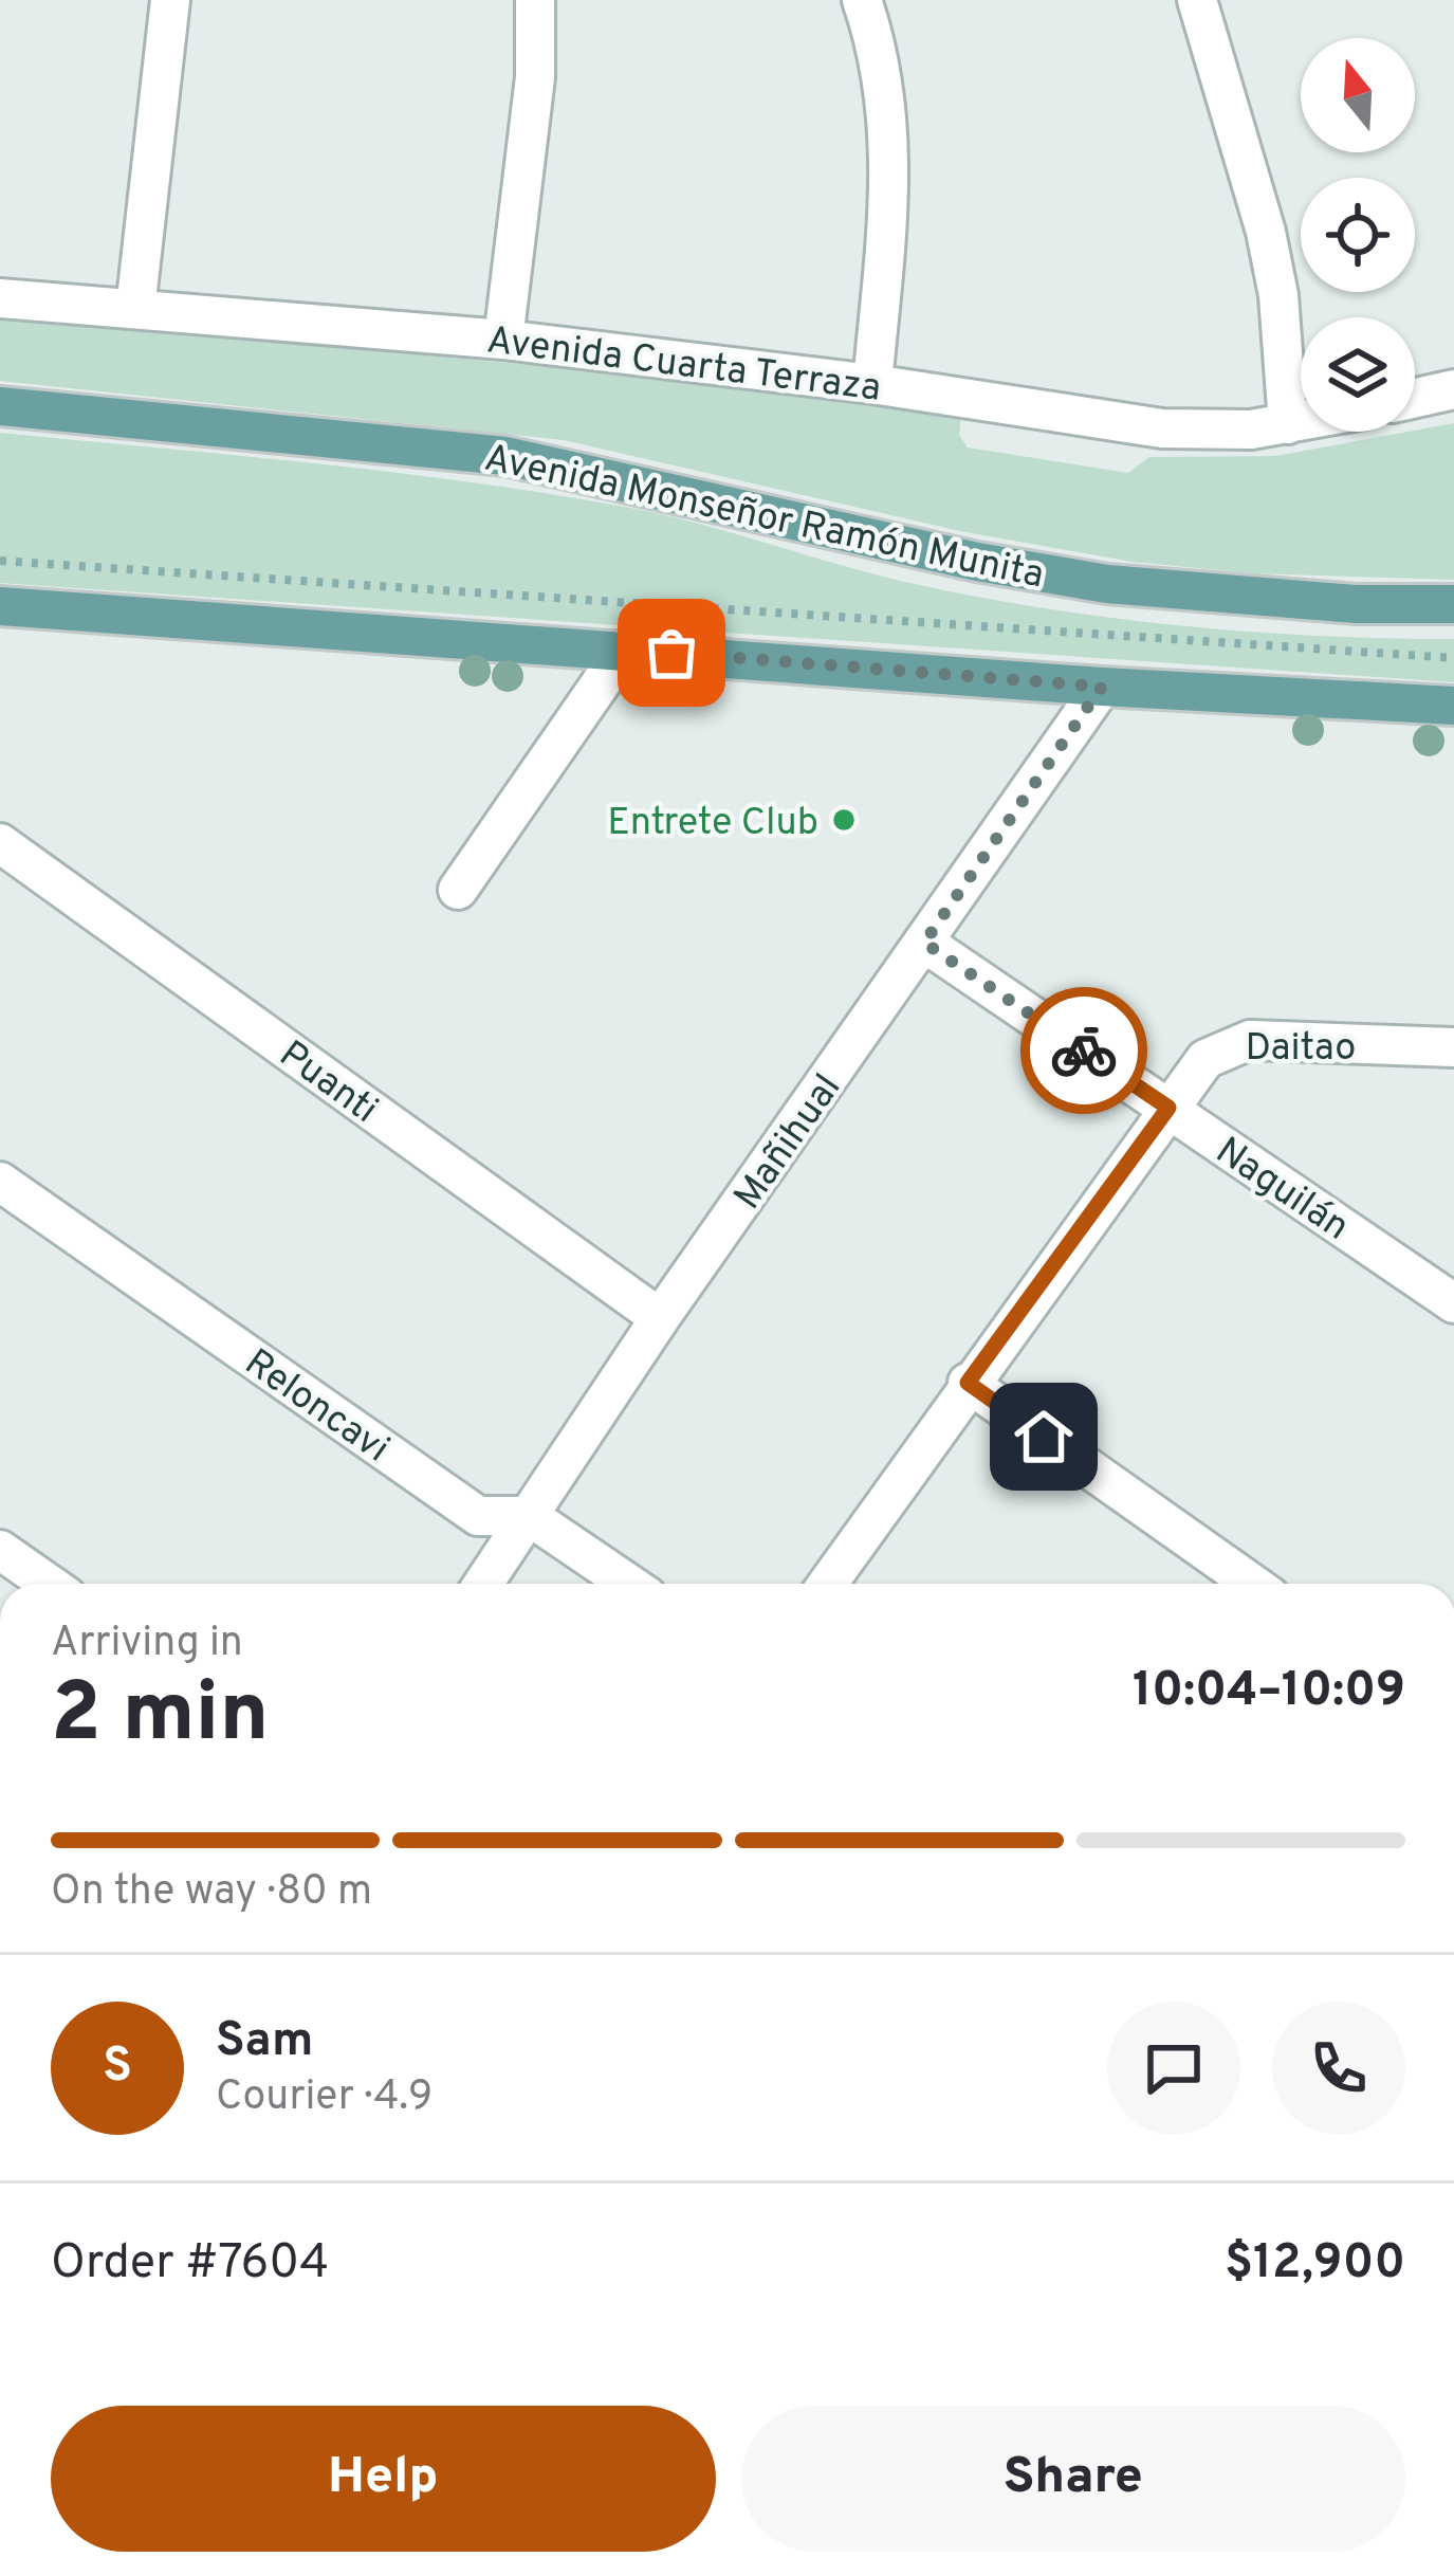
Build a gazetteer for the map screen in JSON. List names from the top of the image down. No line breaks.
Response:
{"streets":{"main road":["Avenida Monseñor Ramón Munita"],"street":["Avenida Cuarta Terraza","Daitao","Puanti","Mañihual","Naguilán","Reloncavi"]},"crossings":[["Daitao","Naguilán"],["Puanti","Mañihual"],["Mañihual","Naguilán"],["Mañihual","Reloncavi"]],"places":["Entrete Club"],"north":"top","page":{"heading":["2 min","Arriving in","10:04–10:09"],"panel":["Sam","Courier · 4.9","Order #7604","$12,900"],"bar":"On the way · 80 m","round":"S","buttons":["Help","Share"]}}
